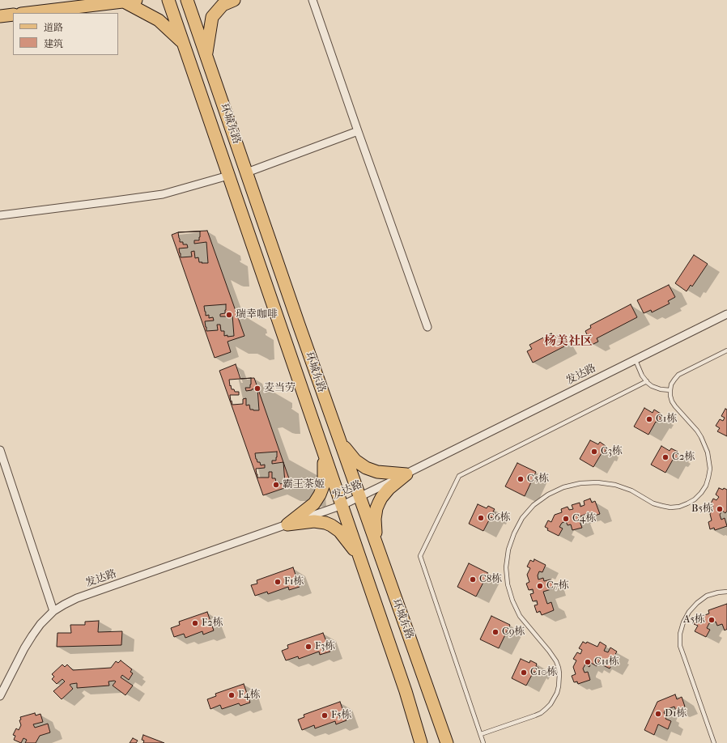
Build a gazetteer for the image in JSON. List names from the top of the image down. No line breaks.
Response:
{"streets":{"main road":["环城东路"],"street":["发达路"]},"crossings":[["环城东路","发达路"]],"districts":["杨美社区"],"places":["瑞幸咖啡","麦当劳","C1栋","C3栋","C2栋","C5栋","霸王茶姬","B5栋","C6栋","C4栋","C8栋","F1栋","C7栋","A5栋","F2栋","C9栋","F3栋","C11栋","C10栋","F4栋","D1栋","F5栋"],"legend":["道路","建筑"]}
